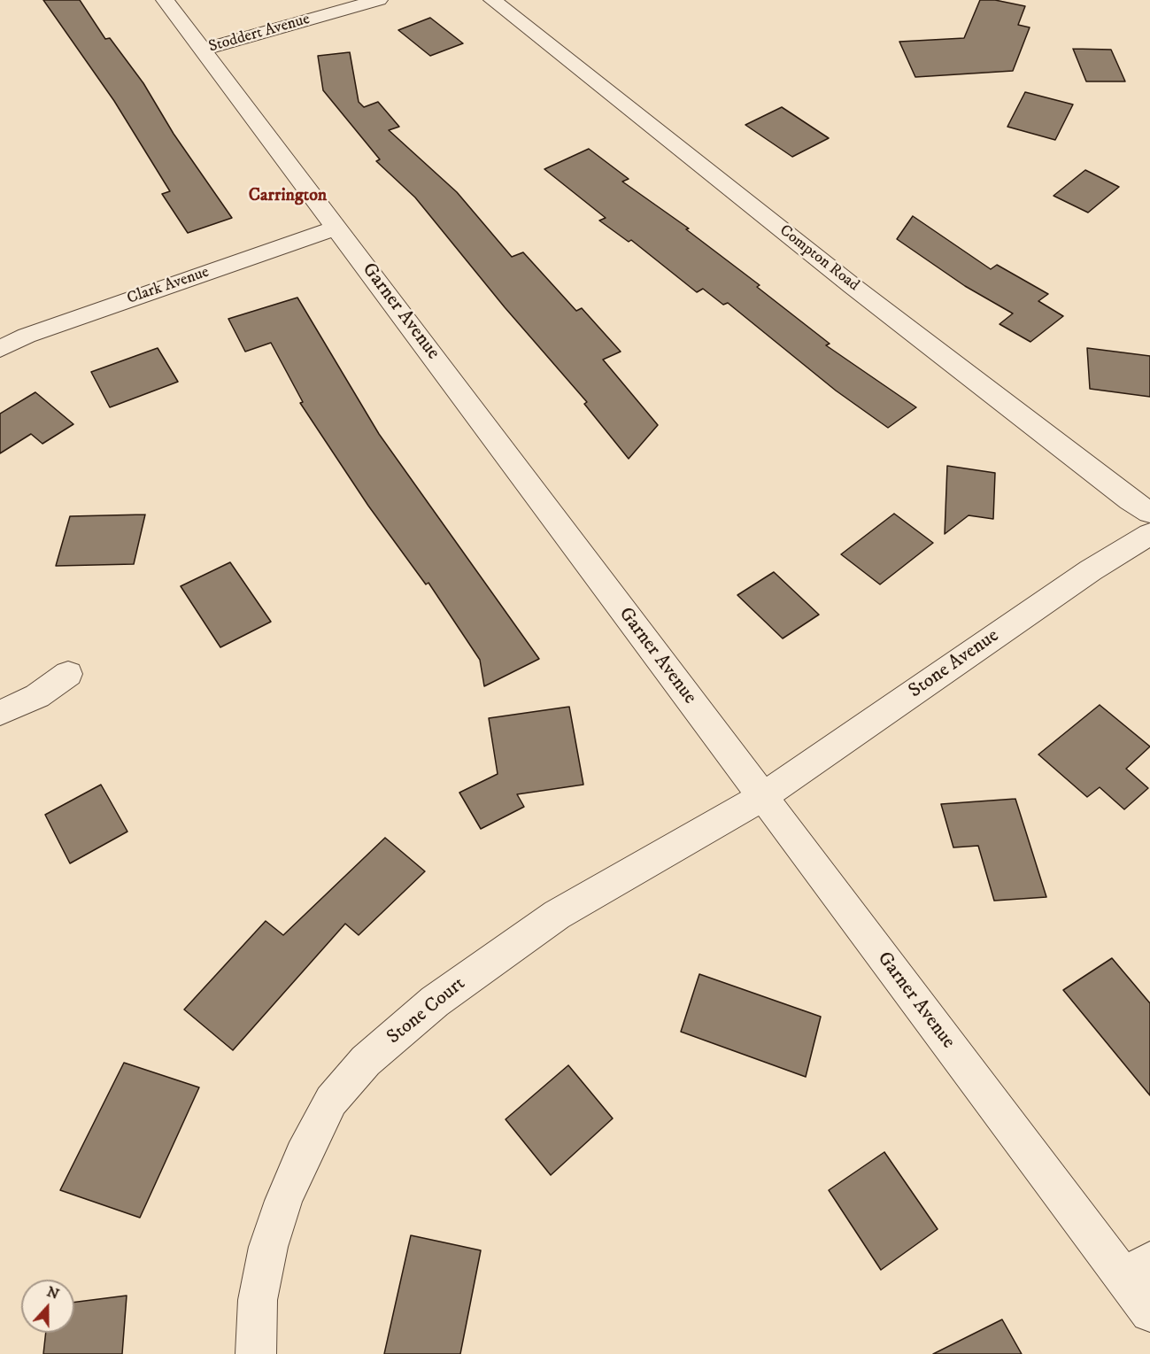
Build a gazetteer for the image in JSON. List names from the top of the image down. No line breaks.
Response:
{"streets":{"street":["Stoddert Avenue","Compton Road","Clark Avenue","Garner Avenue","Stone Avenue","Stone Court"]},"crossings":[["Stoddert Avenue","Garner Avenue"],["Clark Avenue","Garner Avenue"],["Garner Avenue","Stone Avenue"],["Garner Avenue","Stone Court"],["Stone Avenue","Stone Court"]],"districts":["Carrington"],"north":"top"}
